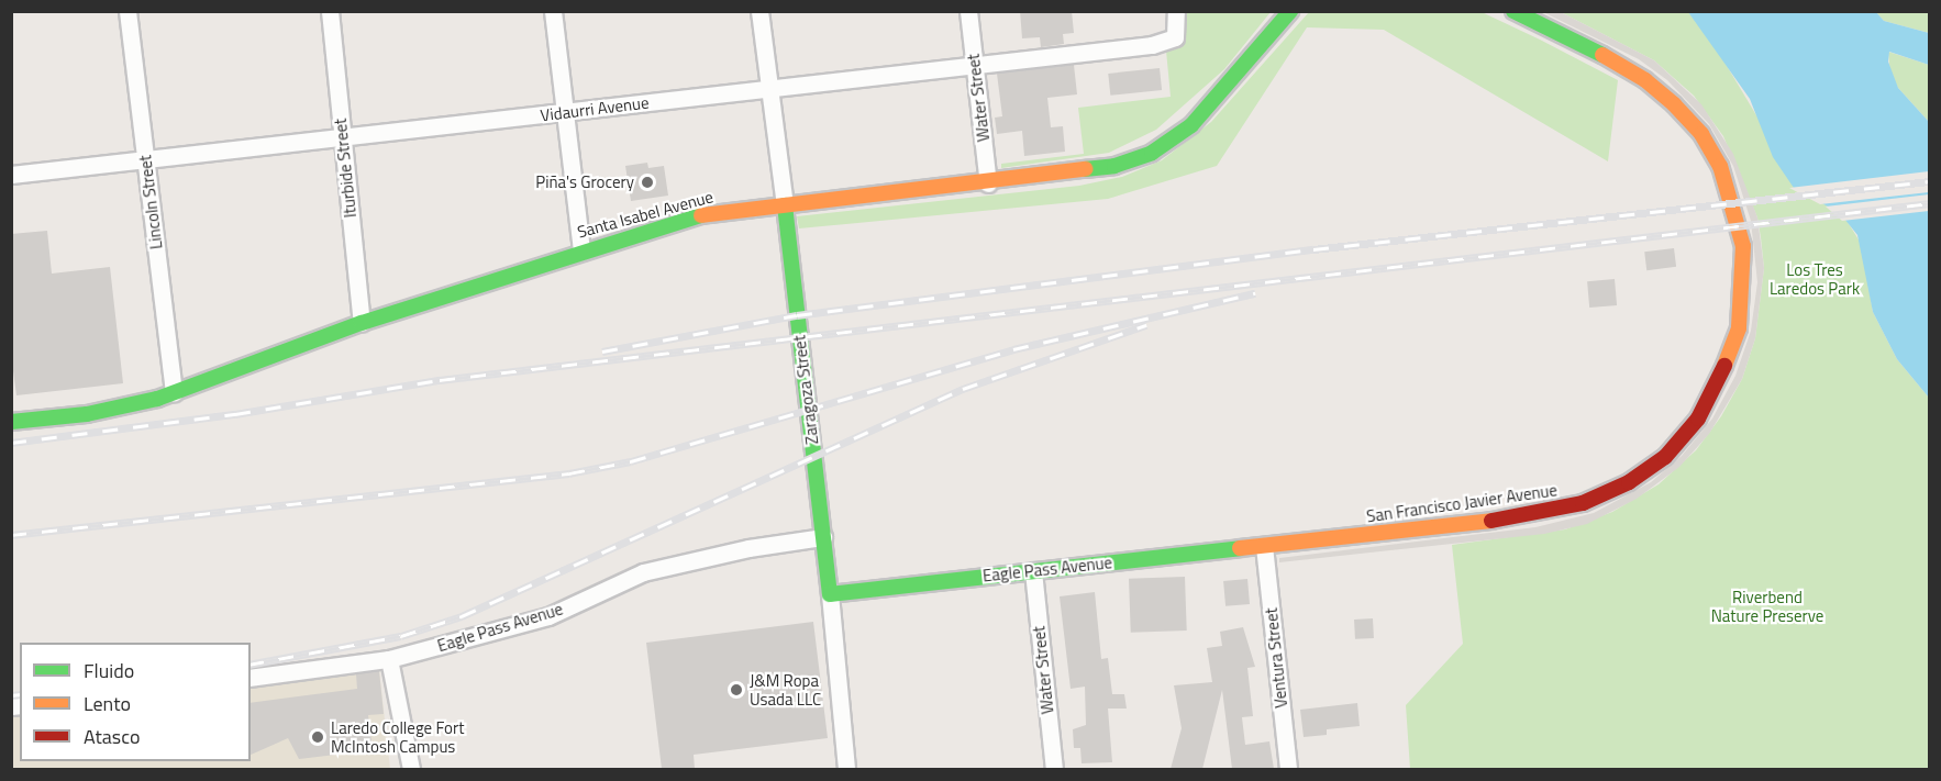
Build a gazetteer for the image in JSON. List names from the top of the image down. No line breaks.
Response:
{"streets":{"street":["Water Street","Vidaurri Avenue","Iturbide Street","Lincoln Street","Santa Isabel Avenue","Zaragoza Street","San Francisco Javier Avenue","Eagle Pass Avenue","Ventura Street"]},"crossings":[["Water Street","Vidaurri Avenue"],["Water Street","Santa Isabel Avenue"],["Water Street","Eagle Pass Avenue"],["Vidaurri Avenue","Iturbide Street"],["Vidaurri Avenue","Lincoln Street"],["Vidaurri Avenue","Zaragoza Street"],["Iturbide Street","Santa Isabel Avenue"],["Lincoln Street","Santa Isabel Avenue"],["Santa Isabel Avenue","Zaragoza Street"],["Zaragoza Street","Eagle Pass Avenue"],["San Francisco Javier Avenue","Eagle Pass Avenue"],["San Francisco Javier Avenue","Ventura Street"],["Eagle Pass Avenue","Ventura Street"]],"parks":["Los Tres Laredos Park","Riverbend Nature Preserve"],"places":["Piña's Grocery","J&M Ropa Usada LLC","Laredo College Fort McIntosh Campus"],"legend":["Fluido","Lento","Atasco"]}
